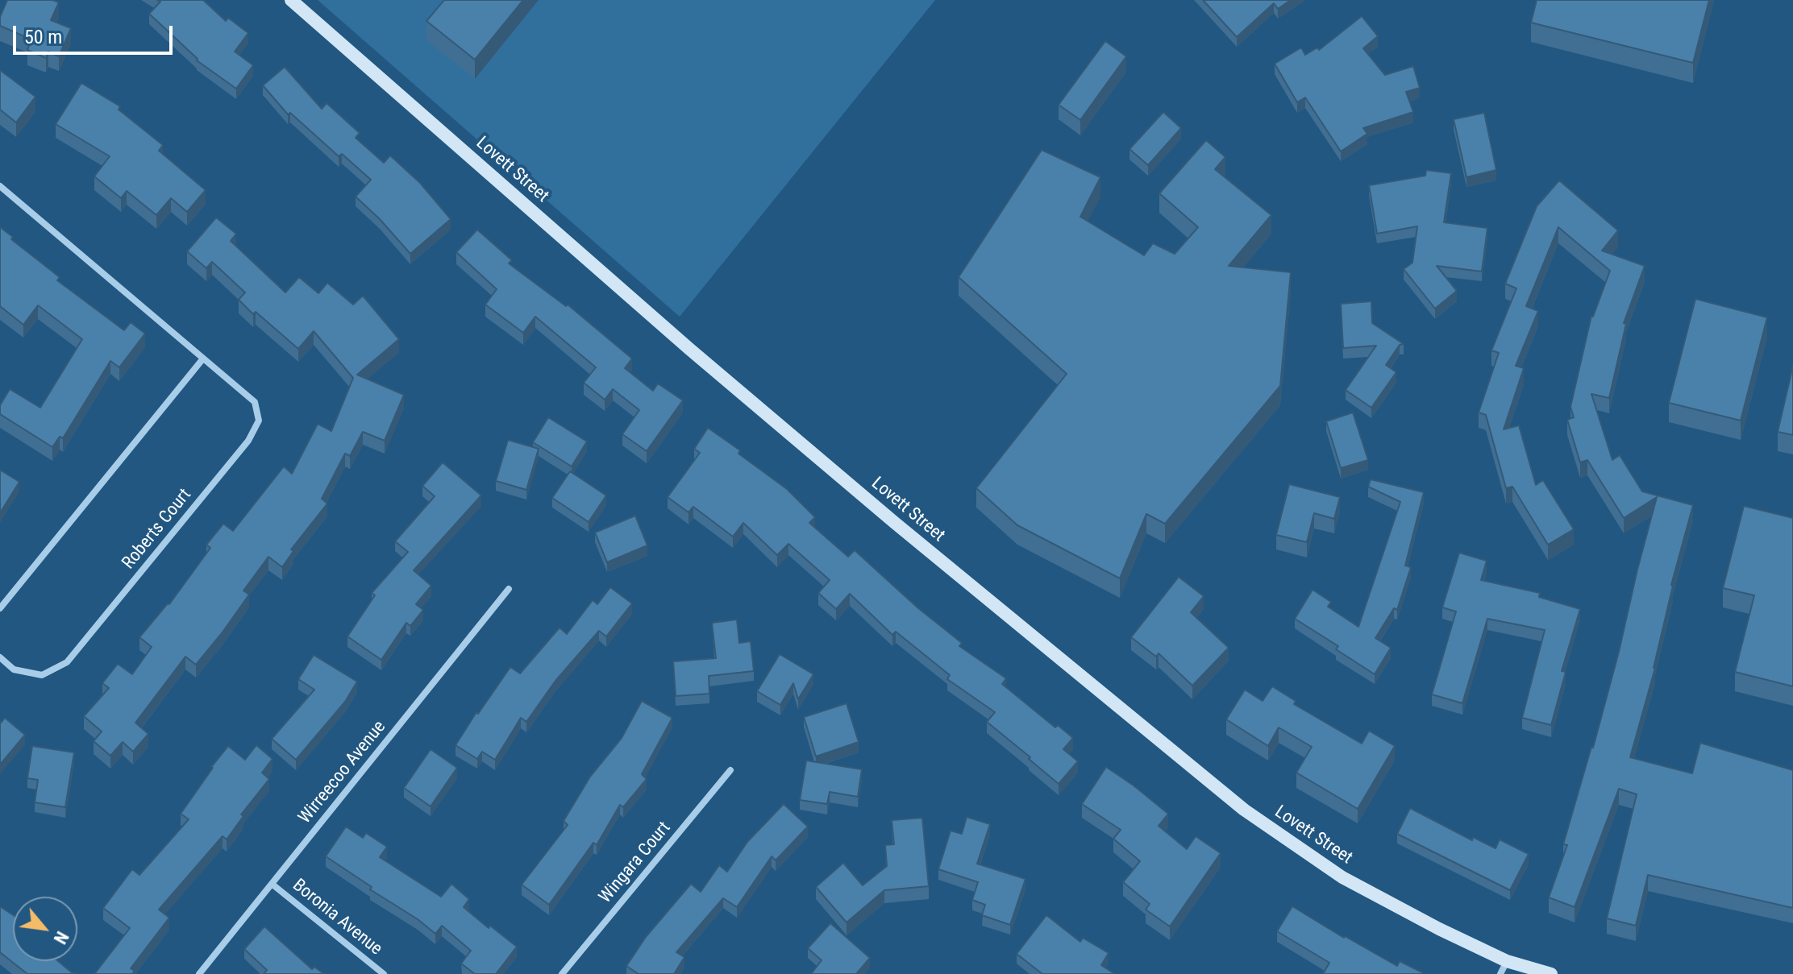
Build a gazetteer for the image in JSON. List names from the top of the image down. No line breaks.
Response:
{"streets":{"street":["Lovett Street","Roberts Court","Wirreecoo Avenue","Wingara Court","Boronia Avenue"]},"crossings":[["Wirreecoo Avenue","Boronia Avenue"]],"scale_bar":"50 m","north":"bottom right"}
